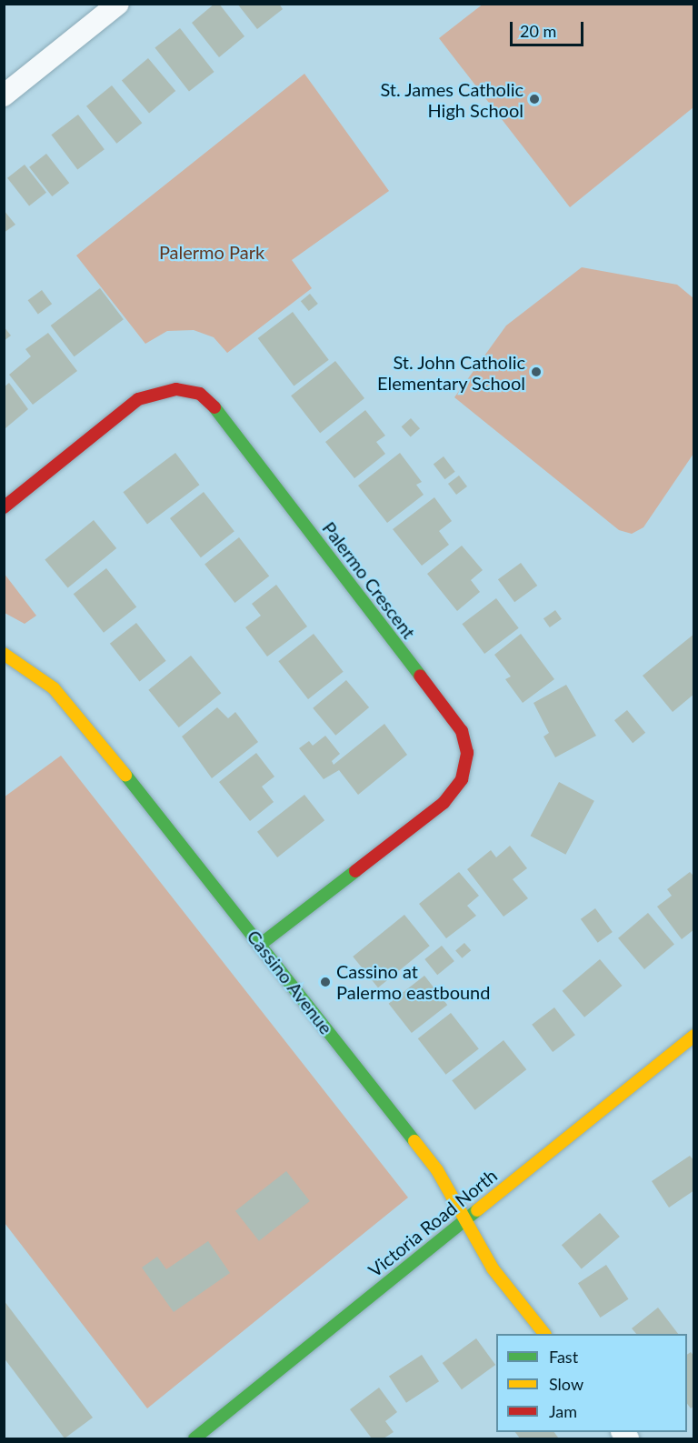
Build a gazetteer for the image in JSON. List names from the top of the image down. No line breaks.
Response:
{"streets":{"street":["Palermo Crescent","Cassino Avenue","Victoria Road North"]},"crossings":[["Palermo Crescent","Cassino Avenue"],["Cassino Avenue","Victoria Road North"]],"parks":["Palermo Park"],"places":["St. James Catholic High School","St. John Catholic Elementary School","Cassino at Palermo eastbound"],"legend":["Fast","Slow","Jam"],"scale_bar":"20 m"}
